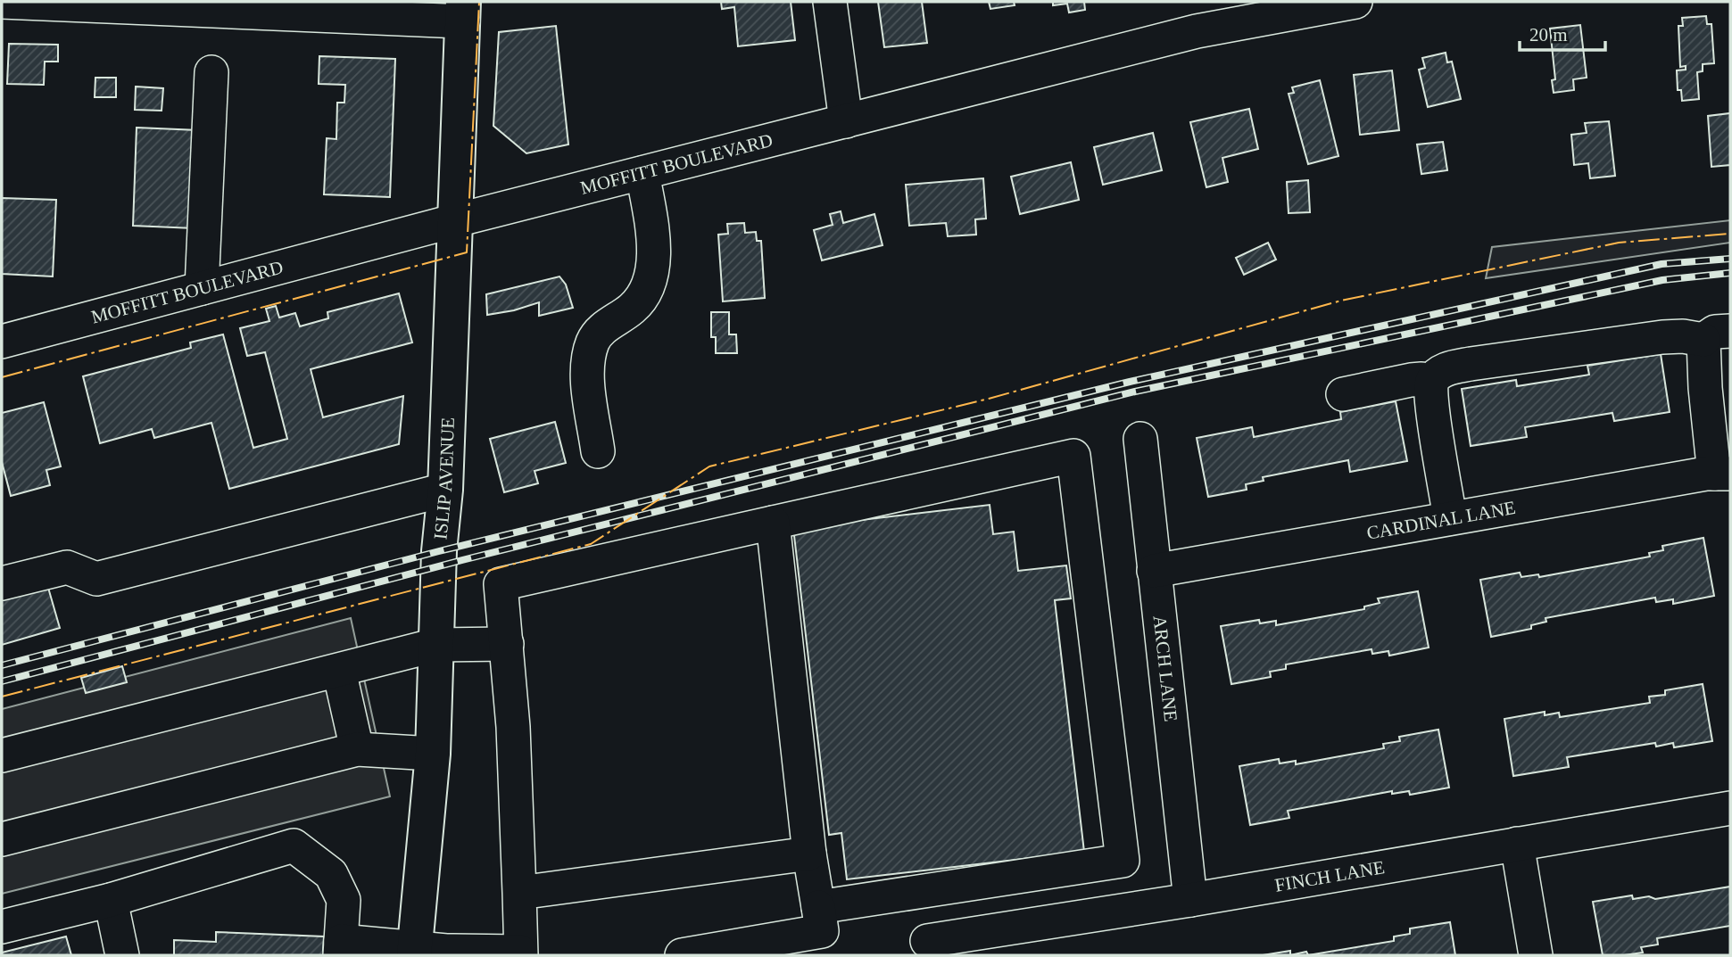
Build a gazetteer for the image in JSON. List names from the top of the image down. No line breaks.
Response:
{"streets":{"main road":["ISLIP AVENUE"],"street":["MOFFITT BOULEVARD","CARDINAL LANE","ARCH LANE","FINCH LANE"]},"crossings":[["MOFFITT BOULEVARD","ISLIP AVENUE"],["CARDINAL LANE","ARCH LANE"],["ARCH LANE","FINCH LANE"]],"scale_bar":"20 m"}
